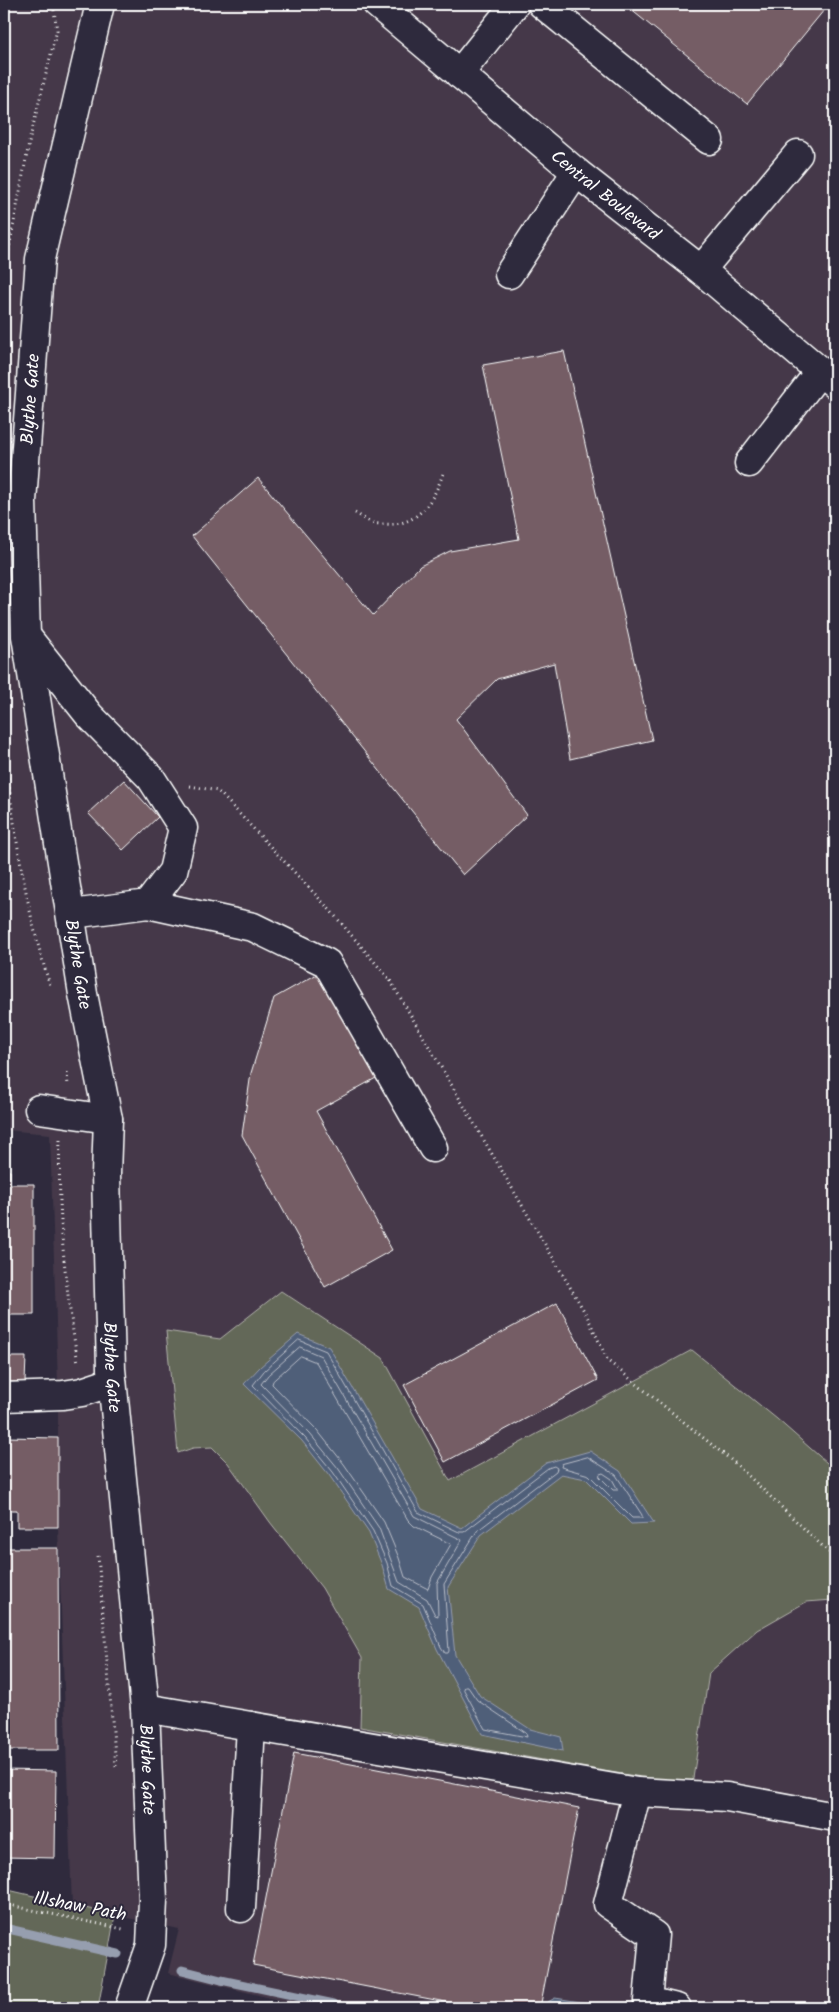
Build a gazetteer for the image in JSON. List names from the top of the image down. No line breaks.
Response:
{"streets":{"street":["Central Boulevard","Blythe Gate"],"path":["Illshaw Path"]},"crossings":[["Blythe Gate","Illshaw Path"]]}
